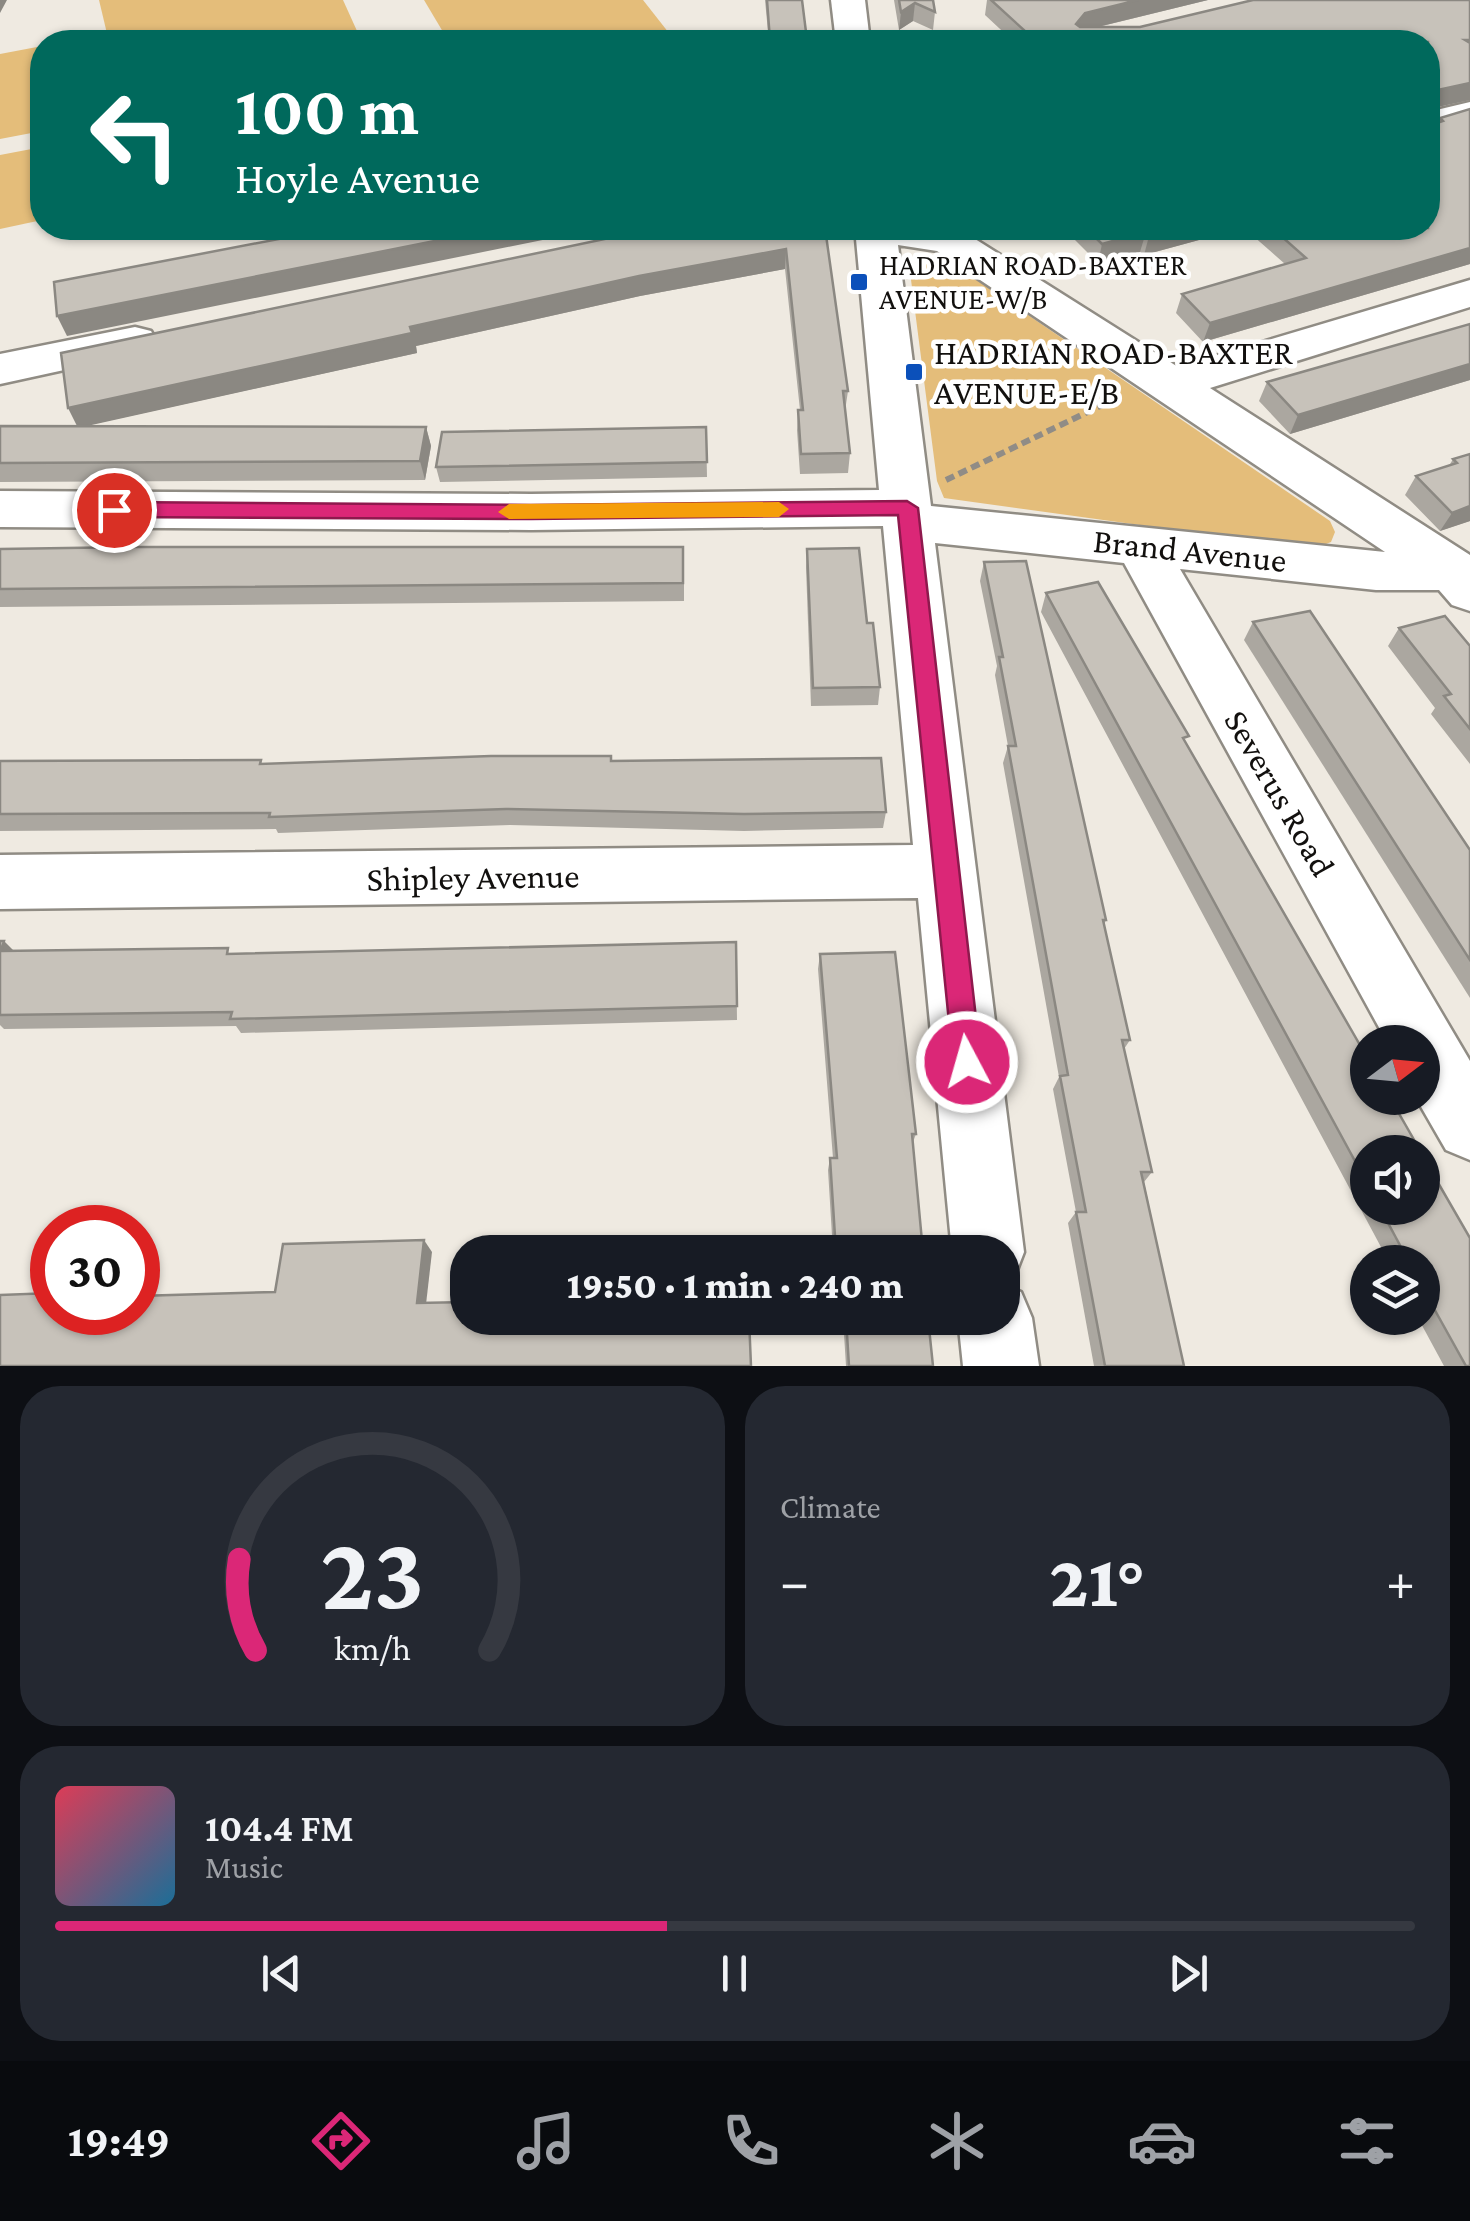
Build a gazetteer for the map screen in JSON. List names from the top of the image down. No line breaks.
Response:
{"streets":{"street":["Brand Avenue","Severus Road","Shipley Avenue"]},"crossings":[["Brand Avenue","Severus Road"]],"places":{"transit":["HADRIAN ROAD-BAXTER AVENUE-W/B","HADRIAN ROAD-BAXTER AVENUE-E/B"]},"north":"right","page":{"turn":["100 m","Hoyle Avenue"],"limit":"30","trip":"19:50 · 1 min · 240 m","tile":"Climate","heat":["−","21°","+"],"song":["104.4 FM","Music"],"tabs":"19:49","gauge":["23","km/h"]}}
